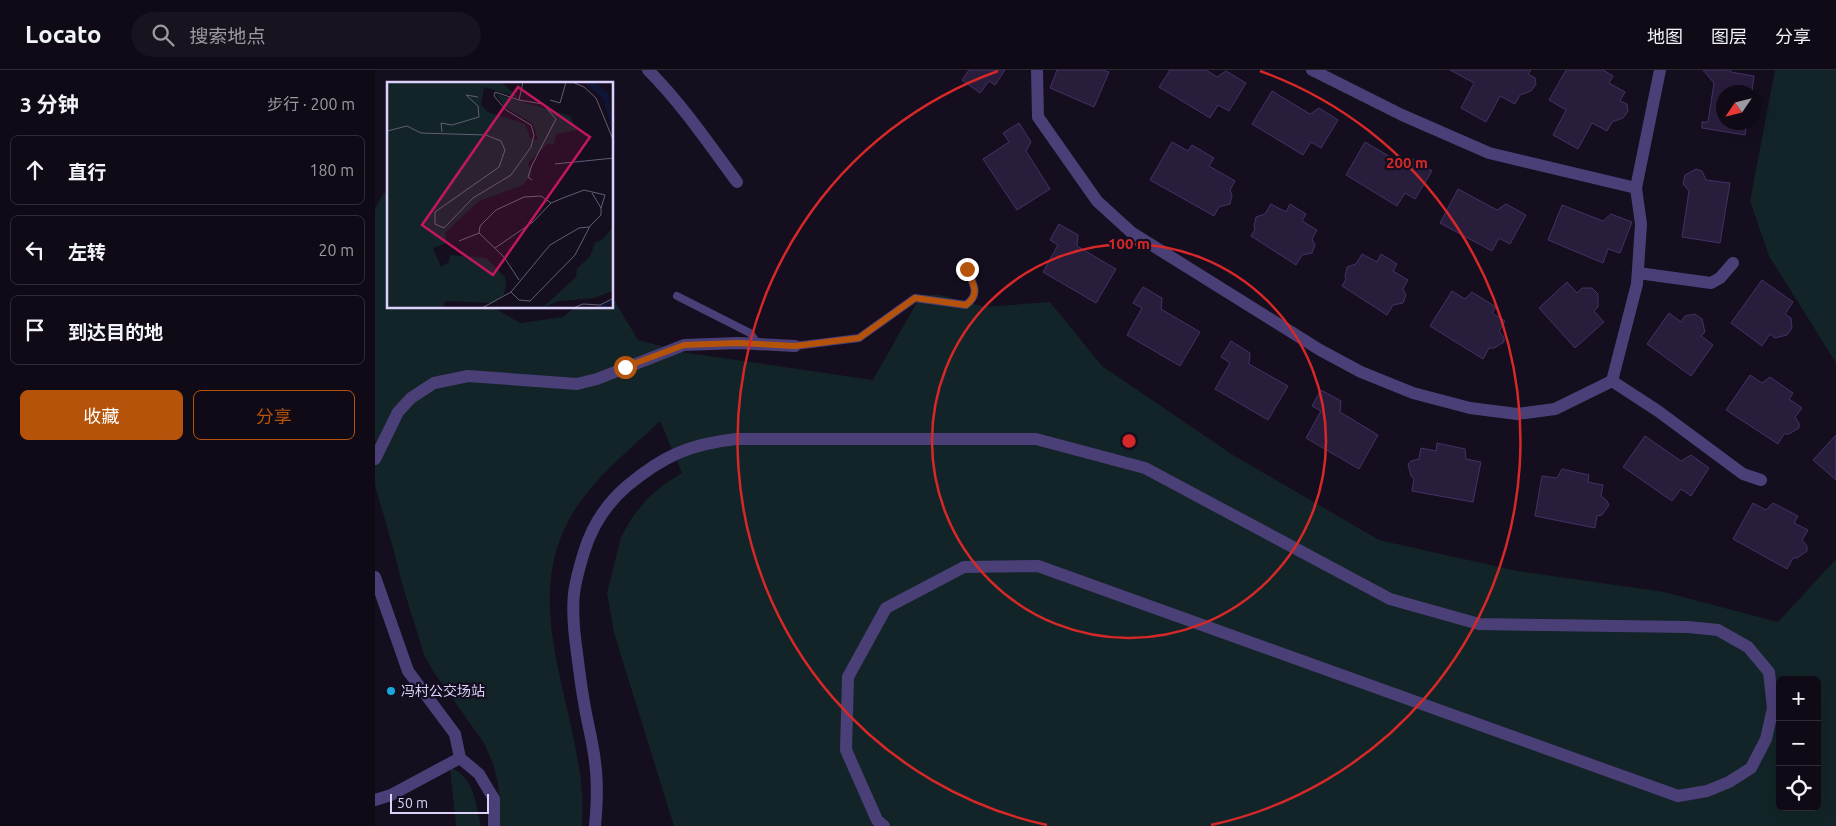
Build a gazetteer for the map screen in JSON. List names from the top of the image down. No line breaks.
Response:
{"places":["冯村公交场站"],"scale_bar":"50 m","north":"bottom left","page":{"header":"Locato","search":"搜索地点","nav":["地图","图层","分享"],"heading":["3 分钟","步行 · 200 m"],"list":[["直行","180 m"],["左转","20 m"],"到达目的地"],"buttons":["收藏","分享"],"map_buttons":["+","−"],"scale":"50 m"},"rings":["200 m","100 m"]}
